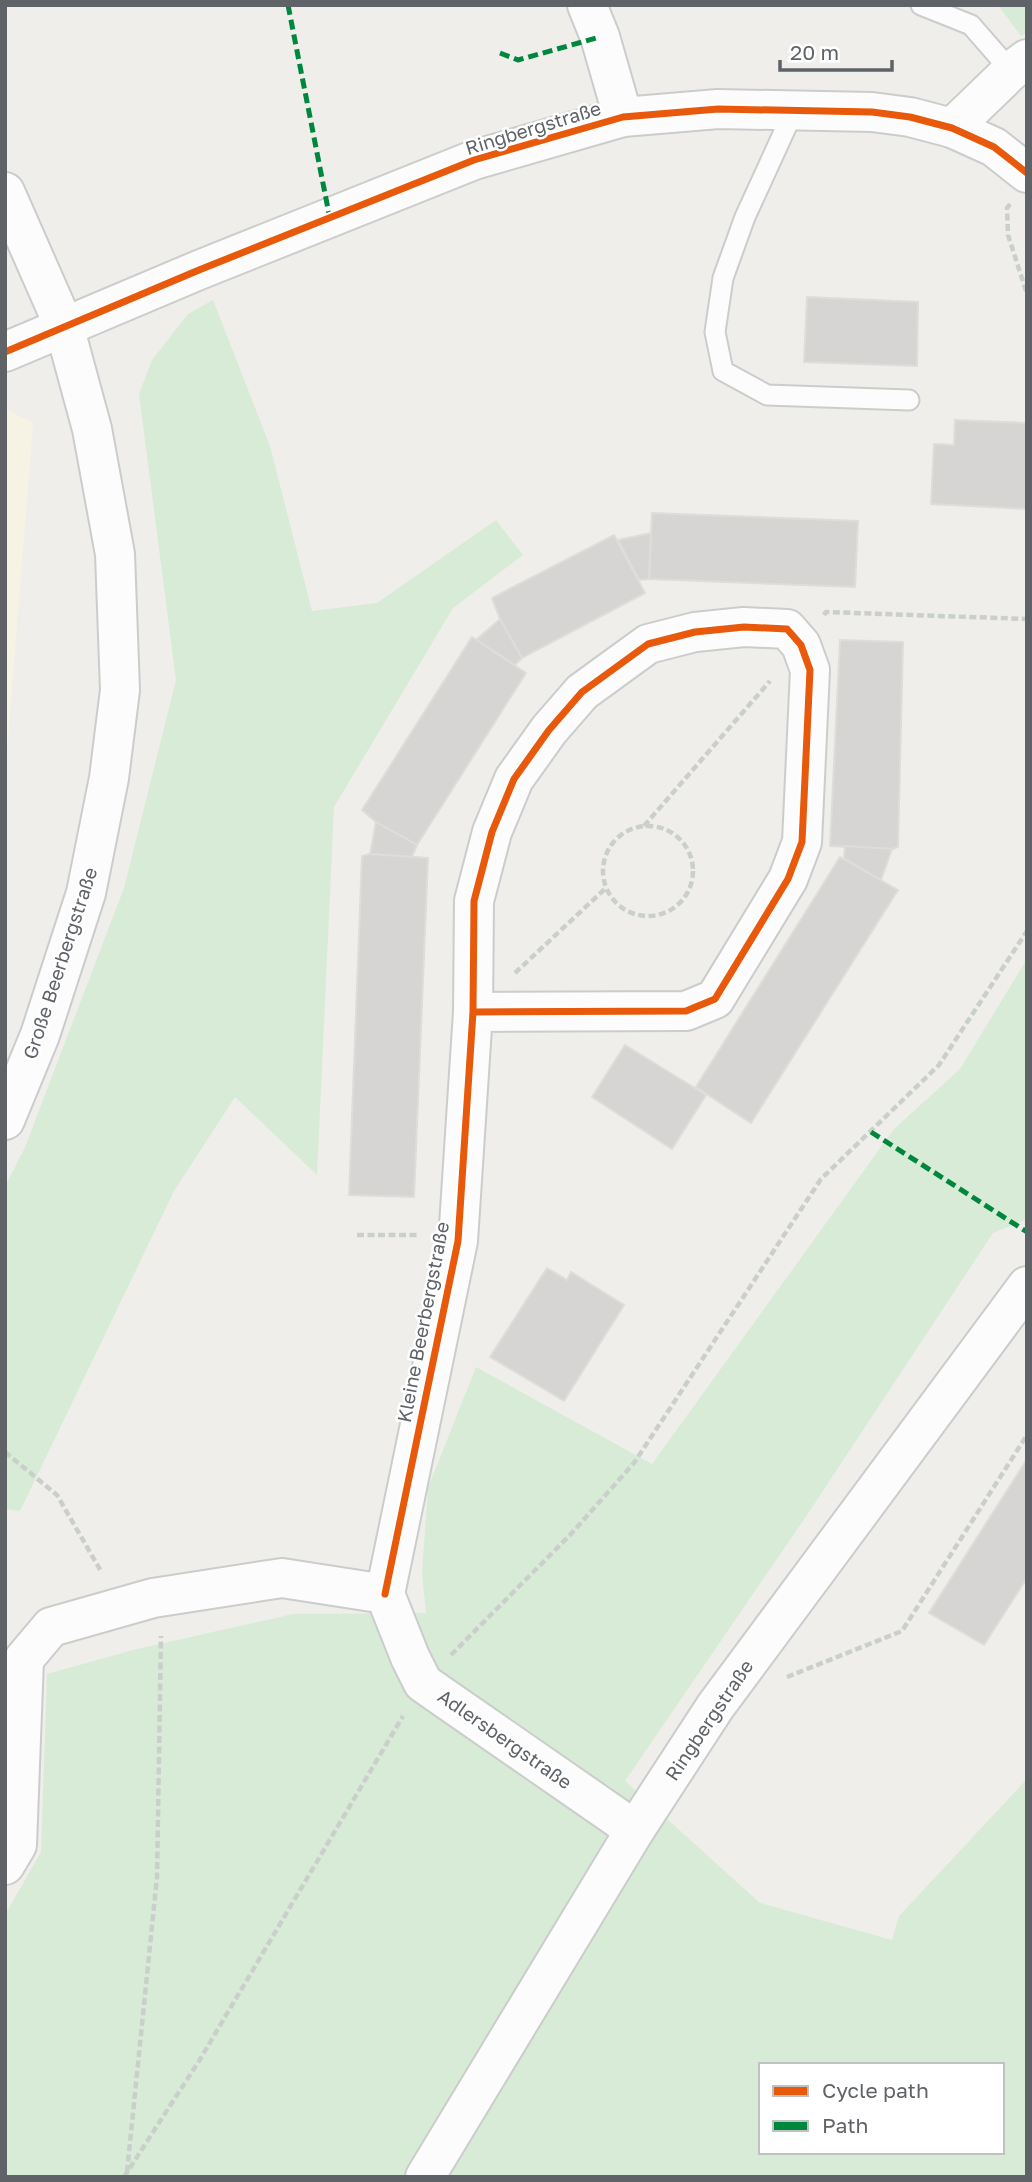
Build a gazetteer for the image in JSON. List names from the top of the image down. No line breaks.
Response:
{"streets":{"street":["Ringbergstraße","Große Beerbergstraße","Kleine Beerbergstraße","Adlersbergstraße"]},"crossings":[["Ringbergstraße","Große Beerbergstraße"],["Ringbergstraße","Adlersbergstraße"],["Kleine Beerbergstraße","Adlersbergstraße"]],"legend":["Cycle path","Path"],"scale_bar":"20 m"}
